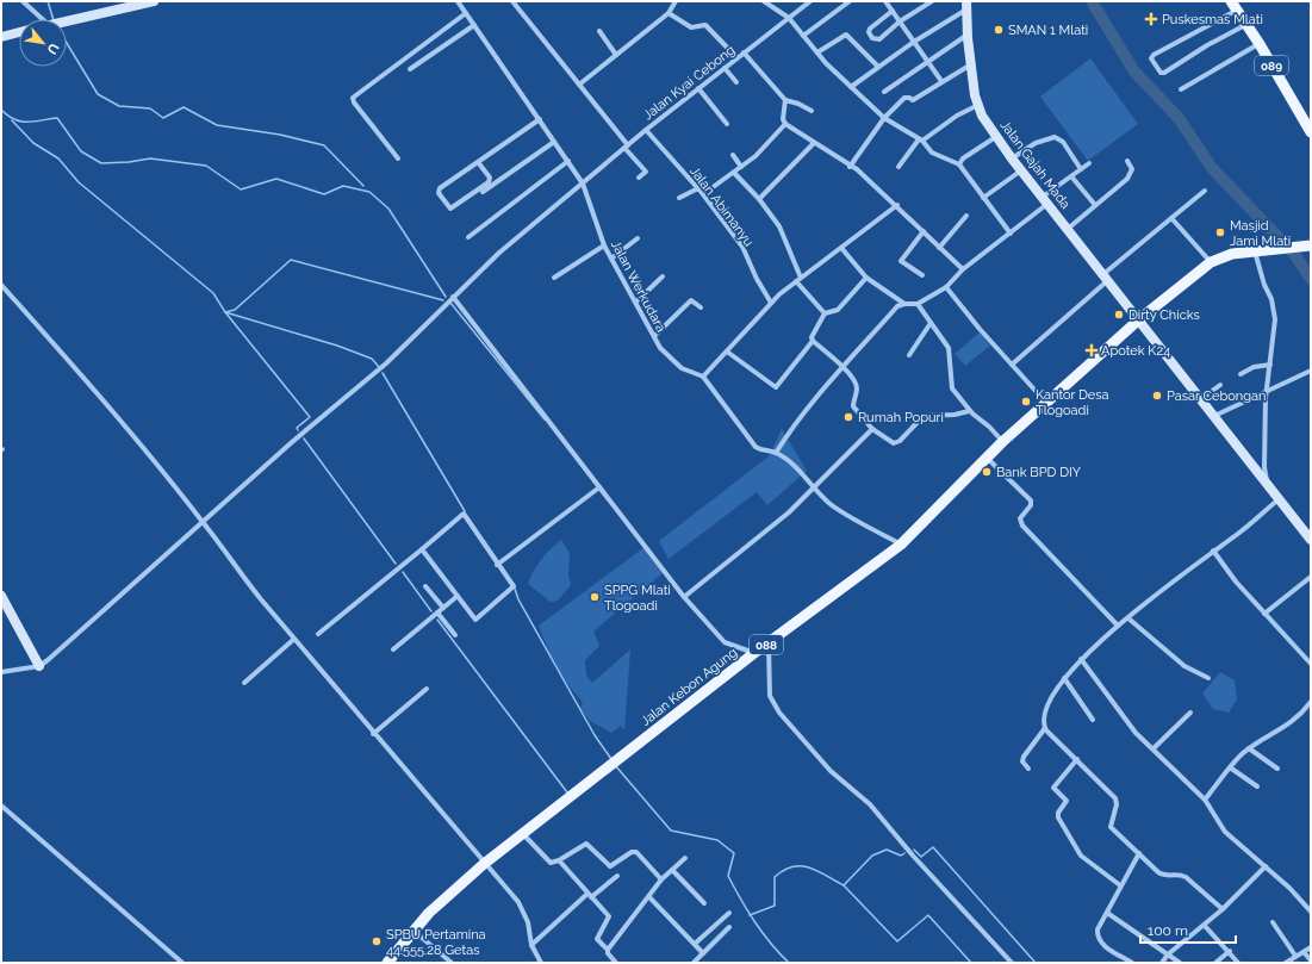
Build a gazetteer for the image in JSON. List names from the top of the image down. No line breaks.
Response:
{"streets":{"main road":["089","Jalan Gajah Mada","088","Jalan Kebon Agung"],"street":["Jalan Kyai Cebong","Jalan Abimanyu","Jalan Werkudara"]},"crossings":[["Jalan Kyai Cebong","Jalan Abimanyu"],["Jalan Kyai Cebong","Jalan Werkudara"],["Jalan Gajah Mada","Jalan Kebon Agung"]],"places":{"health":["Puskesmas Mlati","Apotek K24"],"other":["SMAN 1 Mlati","Masjid Jami Mlati","Dirty Chicks","Pasar Cebongan","Kantor Desa Tlogoadi","Rumah Popuri","Bank BPD DIY","SPPG Mlati Tlogoadi","SPBU Pertamina 44.555.28 Getas"]},"scale_bar":"100 m","north":"bottom right"}
